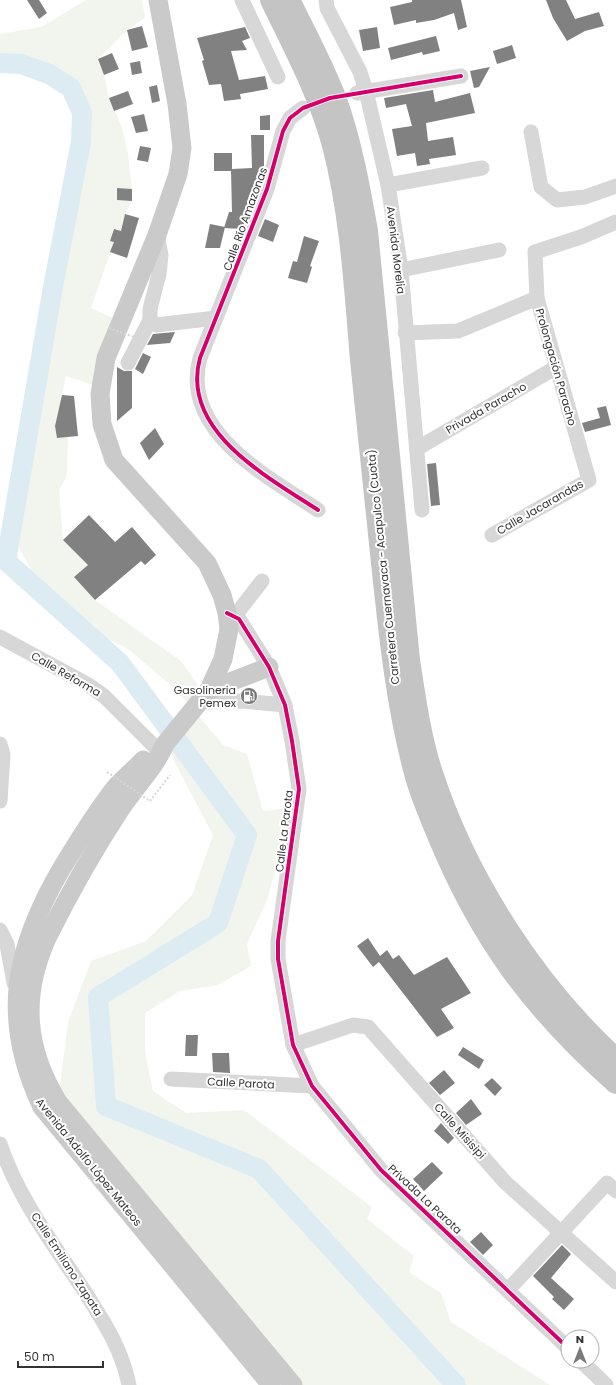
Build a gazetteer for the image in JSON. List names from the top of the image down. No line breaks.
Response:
{"streets":{"highway":["Carretera Cuernavaca - Acapulco (Cuota)"],"main road":["Avenida Adolfo López Mateos"],"street":["Calle Río Amazonas","Avenida Morelia","Prolongación Paracho","Privada Paracho","Calle Jacarandas","Calle Reforma","Calle La Parota","Calle Parota","Calle Misisipi","Privada La Parota","Calle Emiliano Zapata"]},"crossings":[["Avenida Morelia","Privada Paracho"],["Prolongación Paracho","Privada Paracho"],["Prolongación Paracho","Calle Jacarandas"],["Calle Reforma","Avenida Adolfo López Mateos"],["Calle La Parota","Calle Misisipi"],["Calle La Parota","Privada La Parota"],["Calle Parota","Privada La Parota"],["Calle Misisipi","Privada La Parota"]],"places":{"fuel station":["Gasolineria Pemex"]},"scale_bar":"50 m","north":"top"}
